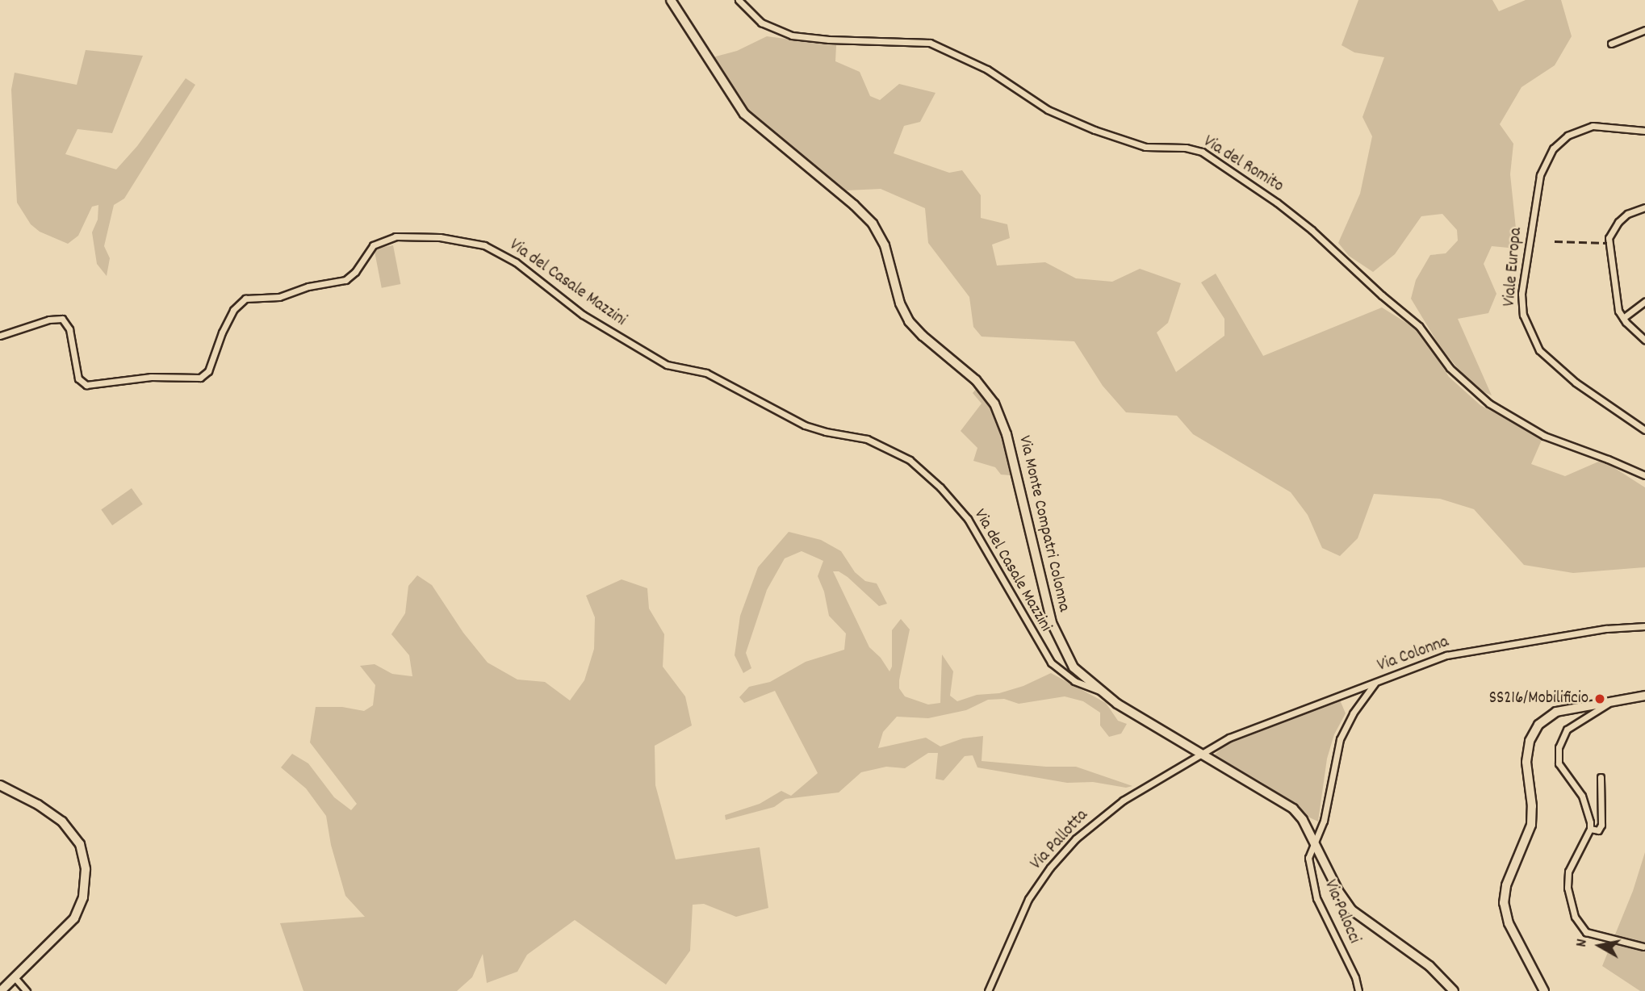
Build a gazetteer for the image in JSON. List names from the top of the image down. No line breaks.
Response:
{"streets":{"street":["Via del Romito","Viale Europa","Via del Casale Mazzini","Via Monte Compatri Colonna","Via Colonna","Via Pallotta","Via Palocci"]},"crossings":[["Via del Casale Mazzini","Via Monte Compatri Colonna"],["Via Monte Compatri Colonna","Via Colonna"],["Via Monte Compatri Colonna","Via Pallotta"],["Via Monte Compatri Colonna","Via Palocci"],["Via Colonna","Via Pallotta"],["Via Colonna","Via Palocci"]],"places":["SS216/Mobilificio"],"north":"left"}
